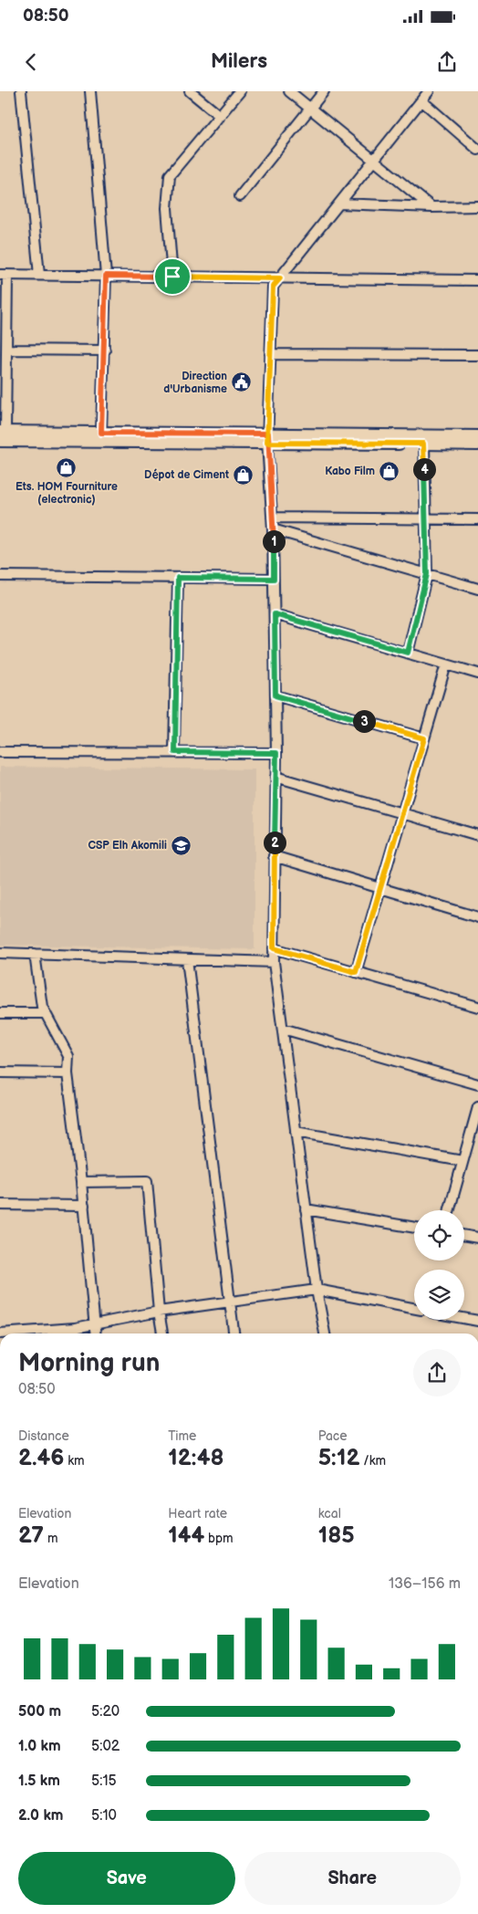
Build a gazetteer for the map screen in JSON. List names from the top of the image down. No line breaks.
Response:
{"places":{"public building":["Direction d'Urbanisme"],"shop":["Ets. HOM Fourniture (electronic)","Kabo Film","Dépot de Ciment"],"school or university":["CSP Elh Akomili"]},"page":{"status":"08:50","header":"Milers","pins":["4","1","3","2"],"heading":["Morning run","08:50"],"stats":[["Distance","2.46 km"],["Time","12:48"],["Pace","5:12 /km"],["Elevation","27 m"],["Heart rate","144 bpm"],["kcal","185"]],"chart":["Elevation","136–156 m"],"list":[{"name":"500 m","note":"5:20"},{"name":"1.0 km","note":"5:02"},{"name":"1.5 km","note":"5:15"},{"name":"2.0 km","note":"5:10"}],"buttons":["Save","Share"]}}
